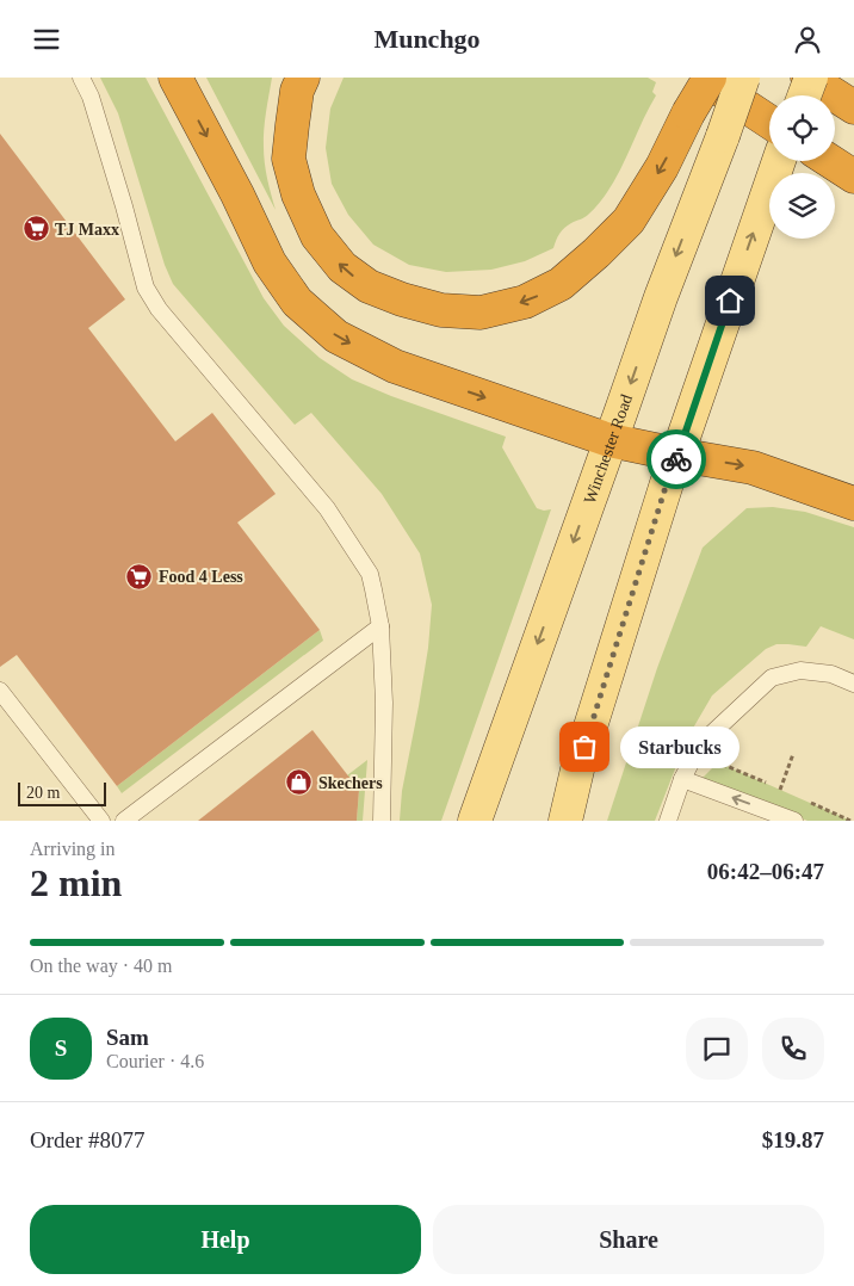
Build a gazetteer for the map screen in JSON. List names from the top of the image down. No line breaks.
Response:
{"streets":{"main road":["Winchester Road"]},"places":{"supermarket":["TJ Maxx","Food 4 Less"],"other":["Starbucks"],"shop":["Skechers"]},"scale_bar":"20 m","page":{"header":"Munchgo","bubble":"Starbucks","scale":"20 m","heading":["2 min","Arriving in","06:42–06:47"],"panel":["Sam","Courier · 4.6","Order #8077","$19.87"],"bar":"On the way · 40 m","round":"S","buttons":["Help","Share"]}}
